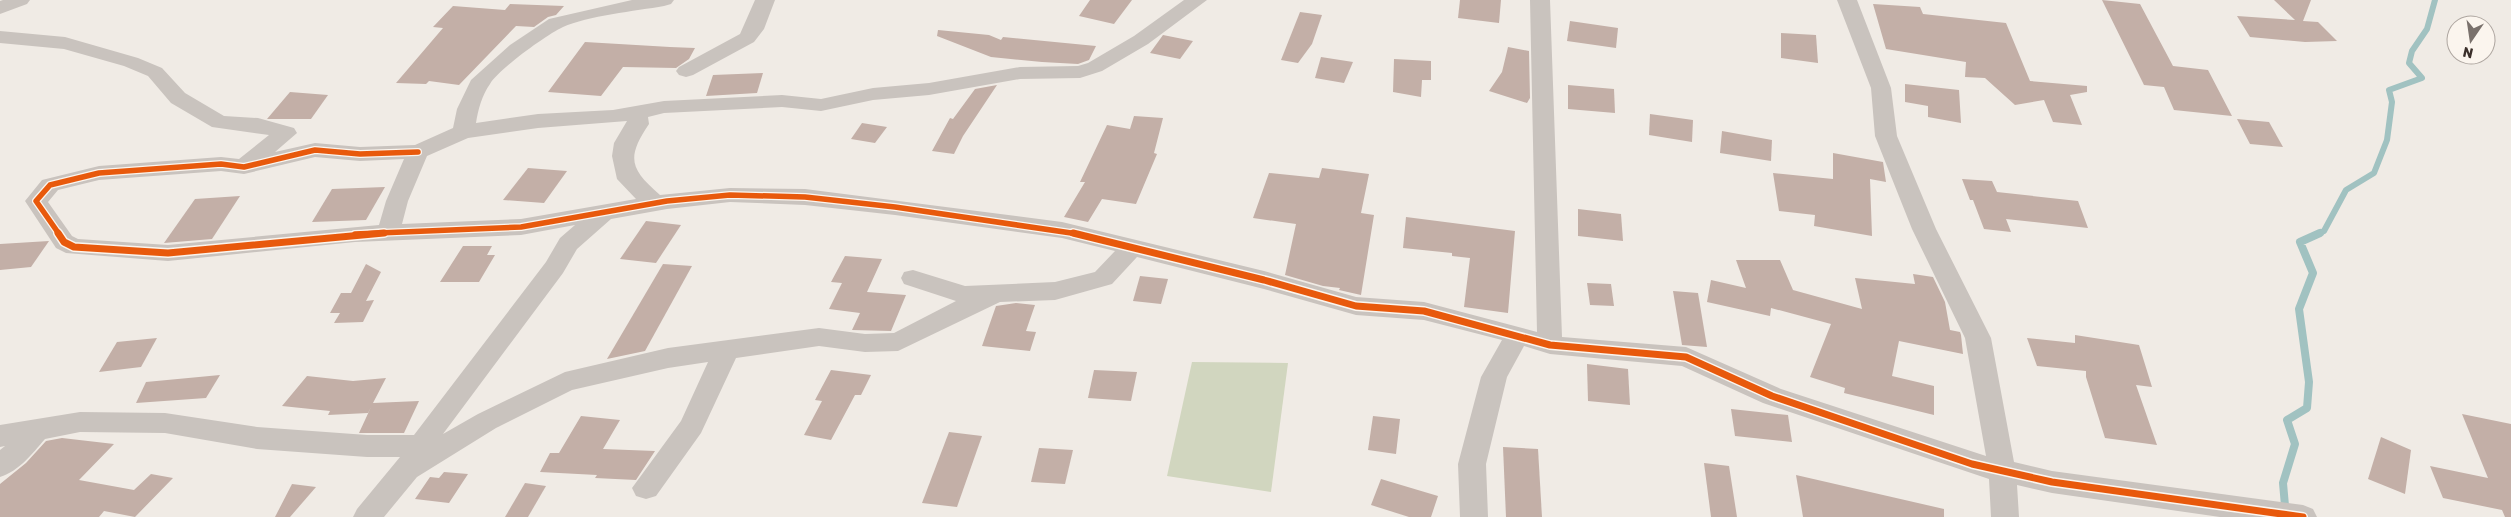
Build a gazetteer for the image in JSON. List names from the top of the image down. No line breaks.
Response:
{"north":"bottom"}
